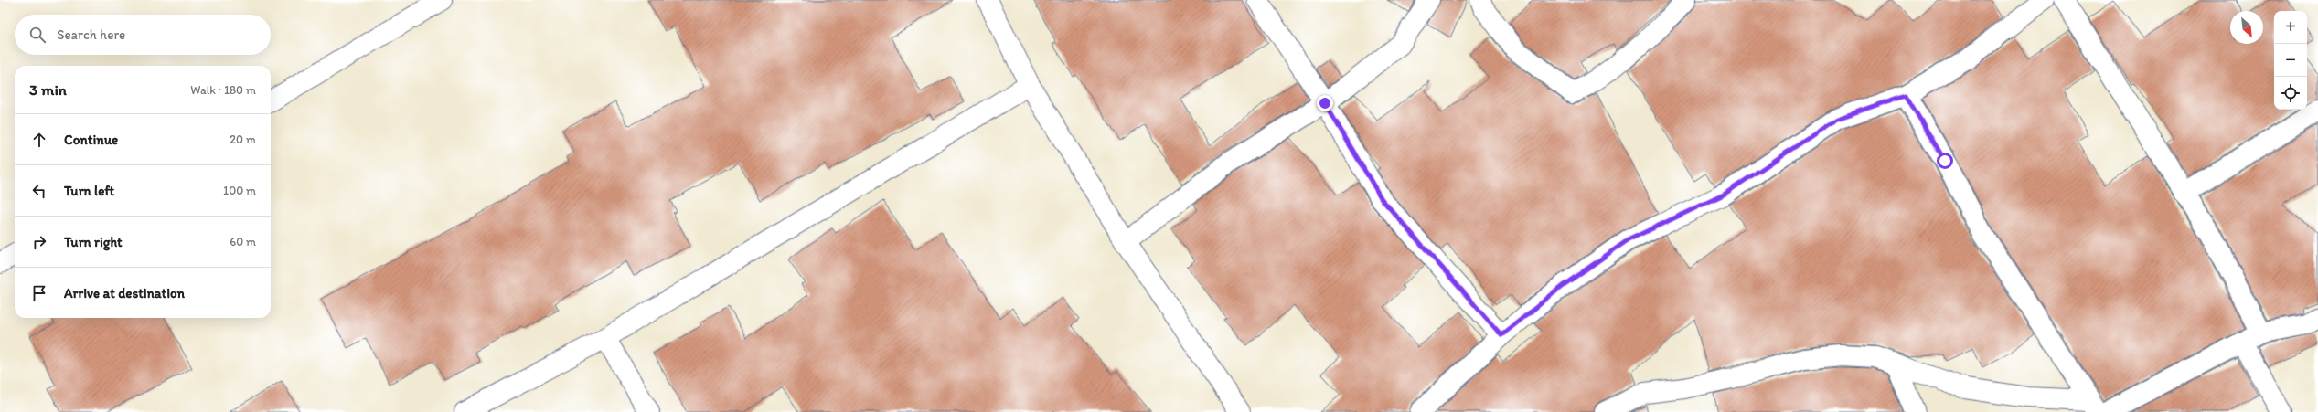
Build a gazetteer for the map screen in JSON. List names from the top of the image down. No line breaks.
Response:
{"north":"bottom right","page":{"map_buttons":["+","−"],"search":"Search here","heading":["3 min","Walk · 180 m"],"list":[["Continue","20 m"],["Turn left","100 m"],["Turn right","60 m"],"Arrive at destination"]}}
